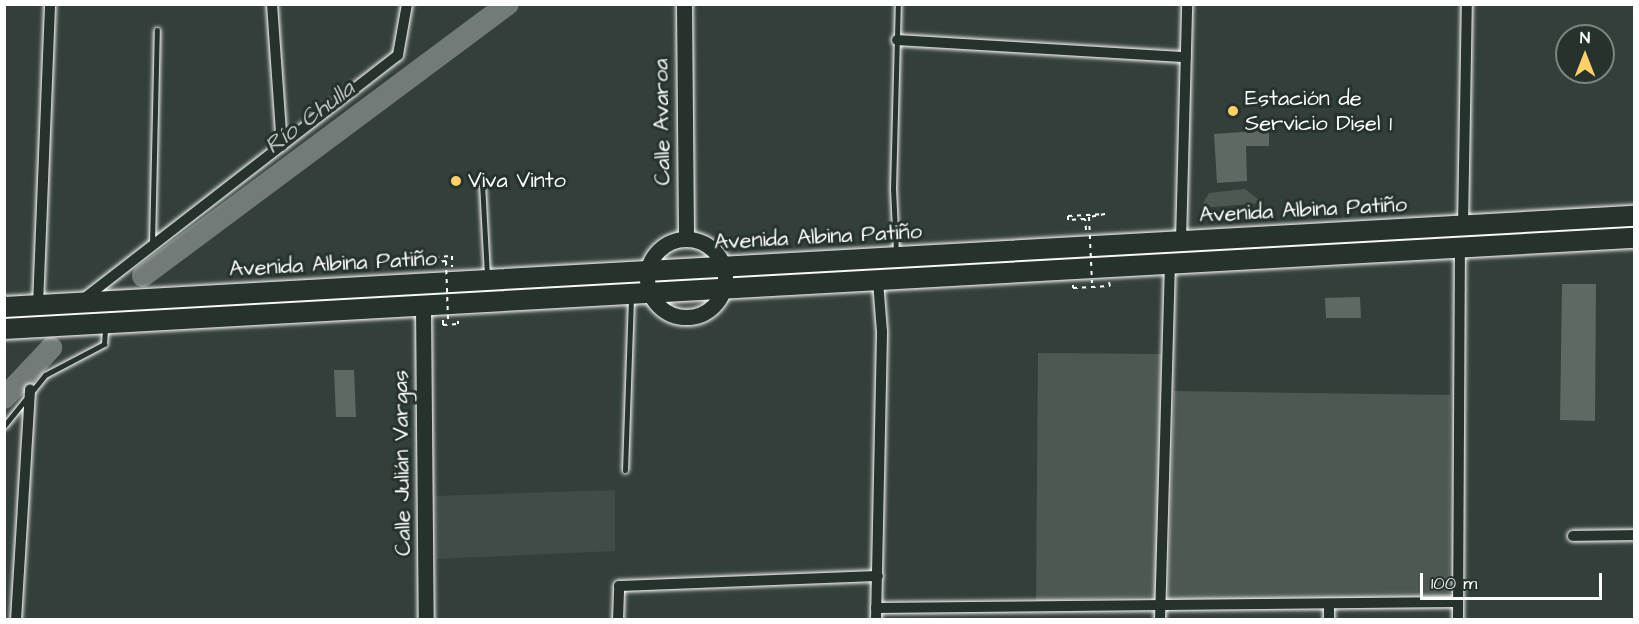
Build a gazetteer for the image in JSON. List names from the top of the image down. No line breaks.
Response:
{"streets":{"highway":["Avenida Albina Patiño"],"main road":["Calle Avaroa","Calle Julián Vargas"]},"crossings":[["Avenida Albina Patiño","Calle Julián Vargas"]],"water":["Río Chulla"],"places":["Estación de Servicio Disel 1","Viva Vinto"],"scale_bar":"100 m","north":"top"}
